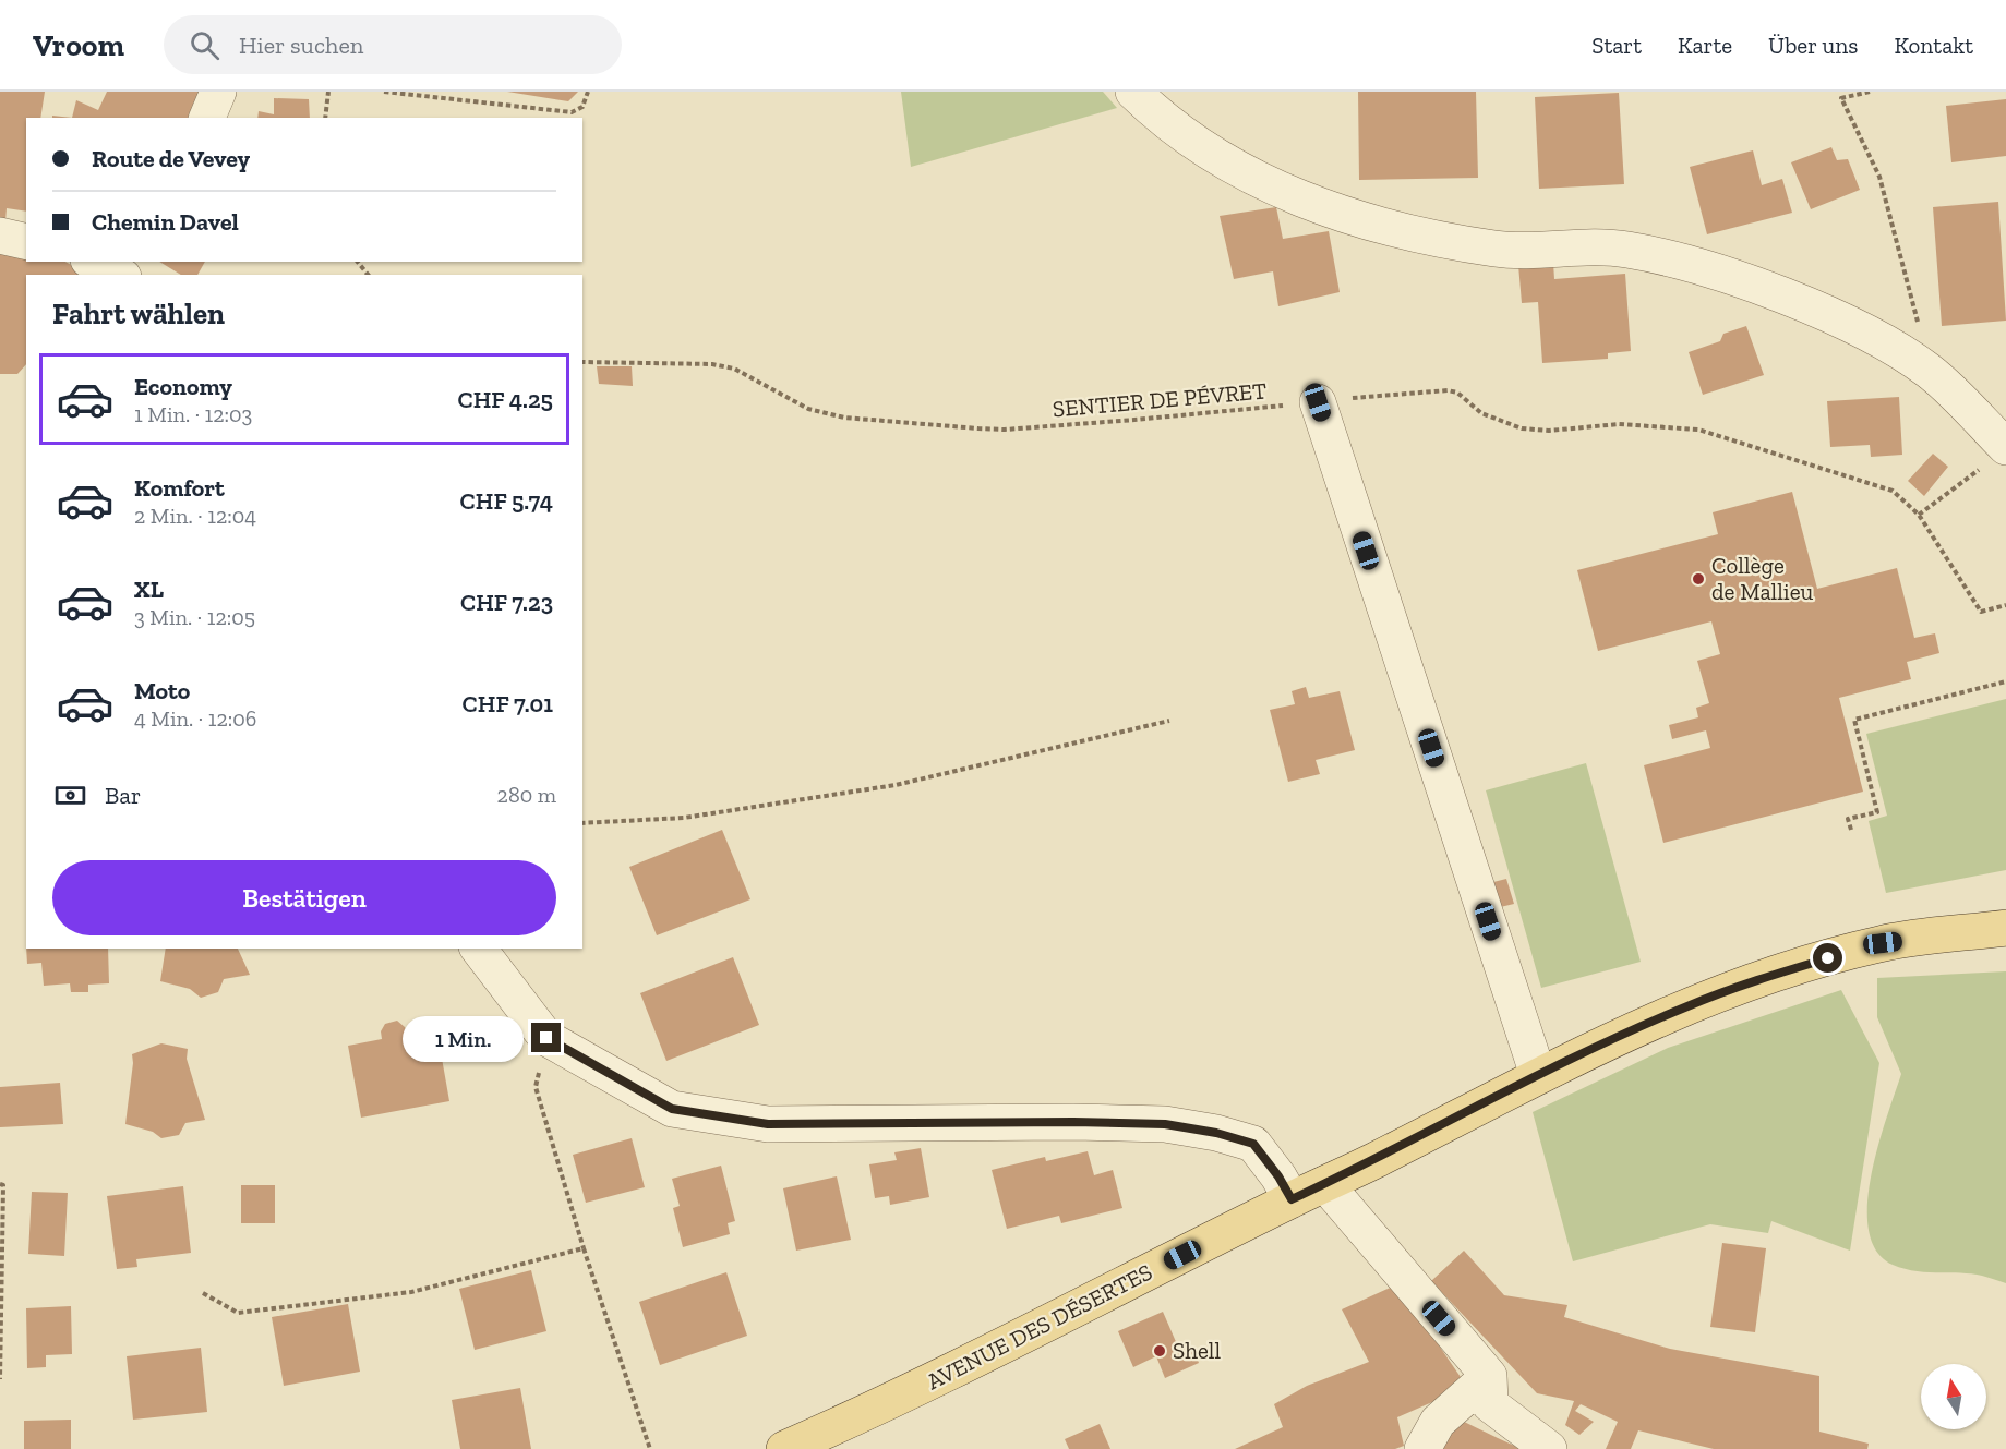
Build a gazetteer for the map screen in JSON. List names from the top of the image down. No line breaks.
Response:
{"streets":{"main road":["AVENUE DES DÉSERTES"],"path":["SENTIER DE PÉVRET"]},"places":["Collège de Mallieu","Shell"],"north":"top","page":{"header":"Vroom","search":"Hier suchen","nav":["Start","Karte","Über uns","Kontakt"],"banner":["Route de Vevey","Chemin Davel"],"heading":"Fahrt wählen","list":[{"name":"Economy","note":"1 Min. · 12:03","value":"CHF 4.25"},{"name":"Komfort","note":"2 Min. · 12:04","value":"CHF 5.74"},{"name":"XL","note":"3 Min. · 12:05","value":"CHF 7.23"},{"name":"Moto","note":"4 Min. · 12:06","value":"CHF 7.01"}],"pay":["Bar","280 m"],"buttons":"Bestätigen","bubble":"1 Min."}}
